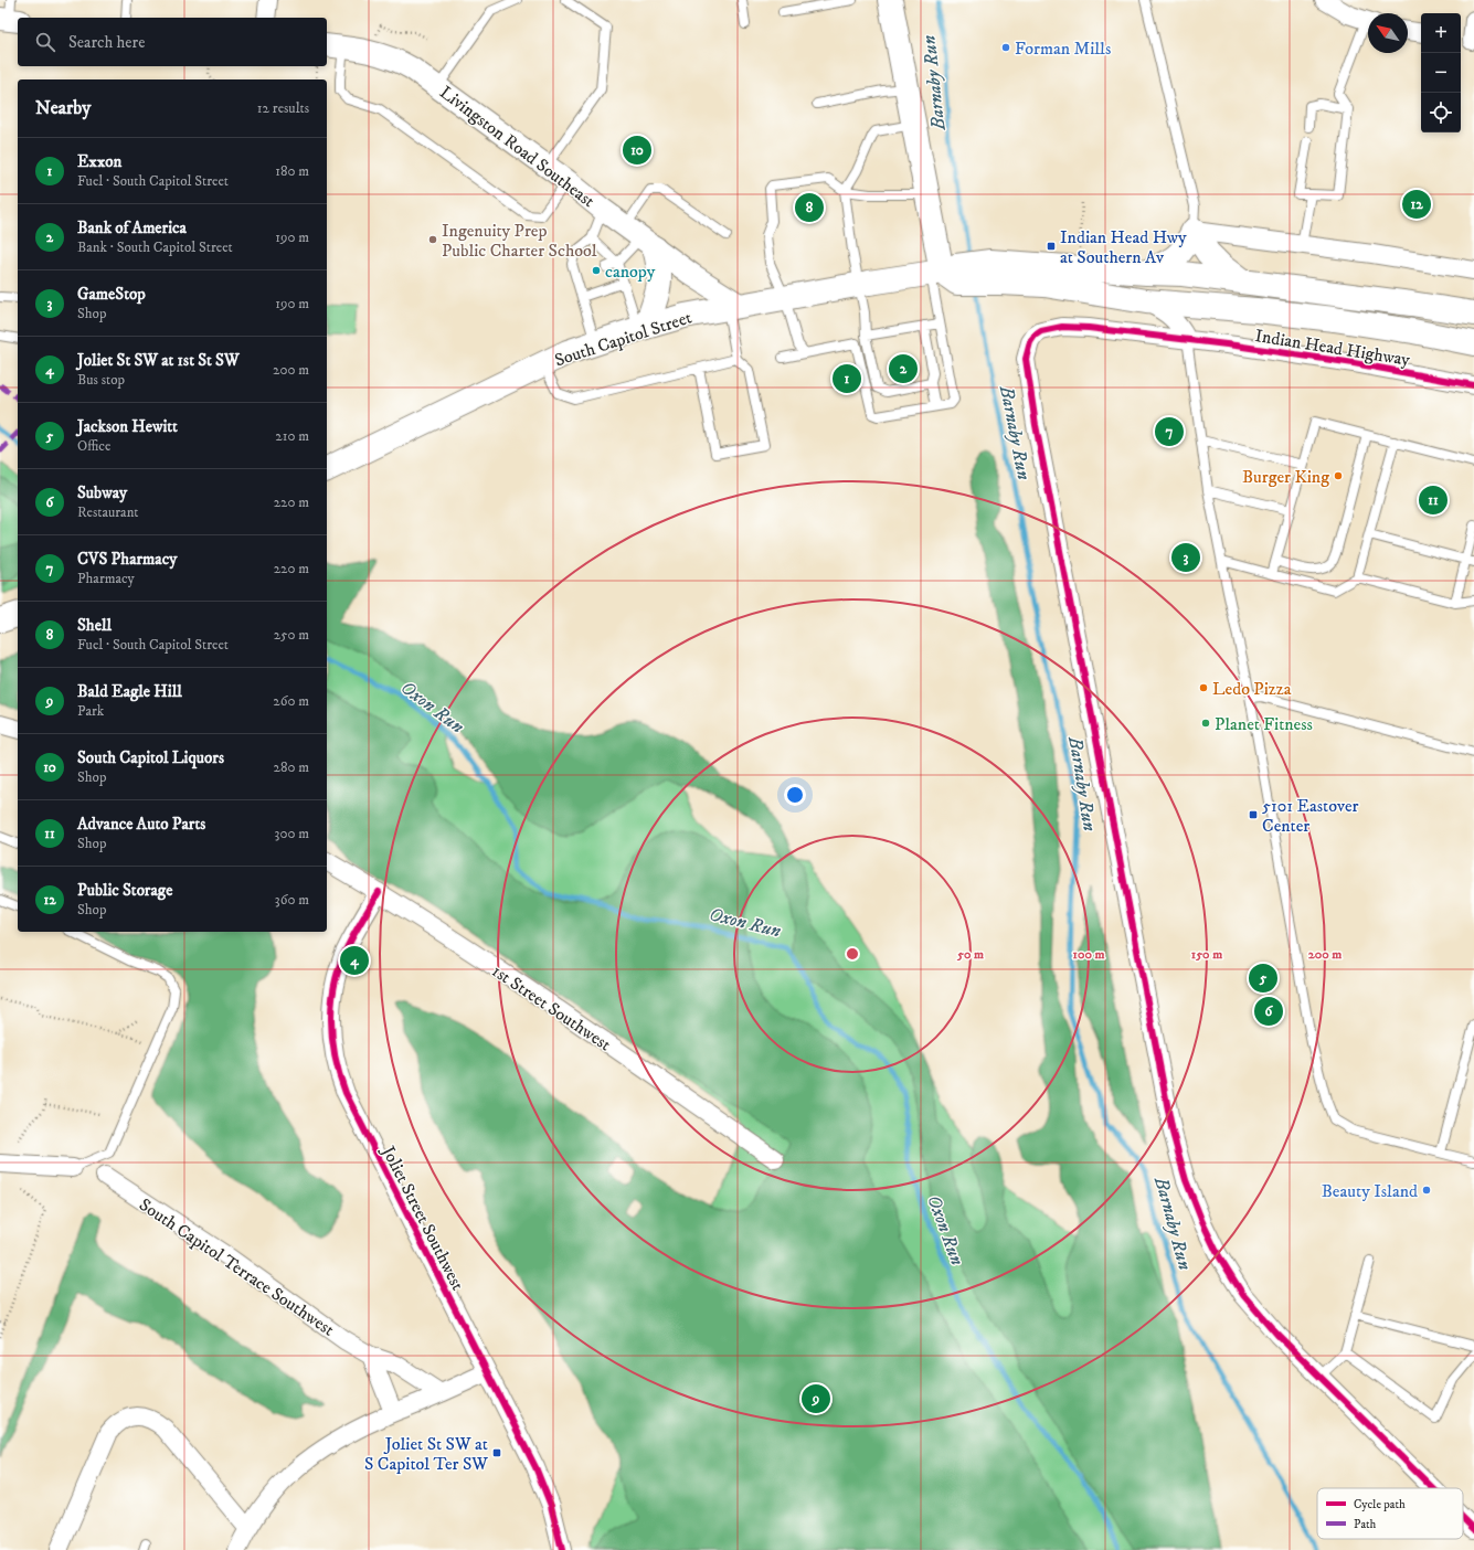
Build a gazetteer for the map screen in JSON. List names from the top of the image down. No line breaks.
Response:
{"streets":{"main road":["South Capitol Street","Indian Head Highway"],"street":["Livingston Road Southeast","1st Street Southwest","Joliet Street Southwest","South Capitol Terrace Southwest"]},"crossings":[["Livingston Road Southeast","South Capitol Street"],["South Capitol Street","Indian Head Highway"],["1st Street Southwest","Joliet Street Southwest"]],"water":["Barnaby Run","Oxon Run"],"places":{"other":["Forman Mills","Ingenuity Prep Public Charter School","canopy","Burger King","Ledo Pizza","Planet Fitness","Beauty Island"],"transit":["Indian Head Hwy at Southern Av","5101 Eastover Center","Joliet St SW at S Capitol Ter SW"]},"legend":["Cycle path","Path"],"north":"top left","page":{"map_buttons":["+","−"],"search":"Search here","heading":["Nearby","12 results"],"pins":["10","12","8","2","1","7","11","3","4","5","6","9"],"list":[{"mark":"1","name":"Exxon","note":"Fuel · South Capitol Street","value":"180 m"},{"mark":"2","name":"Bank of America","note":"Bank · South Capitol Street","value":"190 m"},{"mark":"3","name":"GameStop","note":"Shop","value":"190 m"},{"mark":"4","name":"Joliet St SW at 1st St SW","note":"Bus stop","value":"200 m"},{"mark":"5","name":"Jackson Hewitt","note":"Office","value":"210 m"},{"mark":"6","name":"Subway","note":"Restaurant","value":"220 m"},{"mark":"7","name":"CVS Pharmacy","note":"Pharmacy","value":"220 m"},{"mark":"8","name":"Shell","note":"Fuel · South Capitol Street","value":"250 m"},{"mark":"9","name":"Bald Eagle Hill","note":"Park","value":"260 m"},{"mark":"10","name":"South Capitol Liquors","note":"Shop","value":"280 m"},{"mark":"11","name":"Advance Auto Parts","note":"Shop","value":"300 m"},{"mark":"12","name":"Public Storage","note":"Shop","value":"360 m"}]},"rings":["50 m","100 m","150 m","200 m"]}
